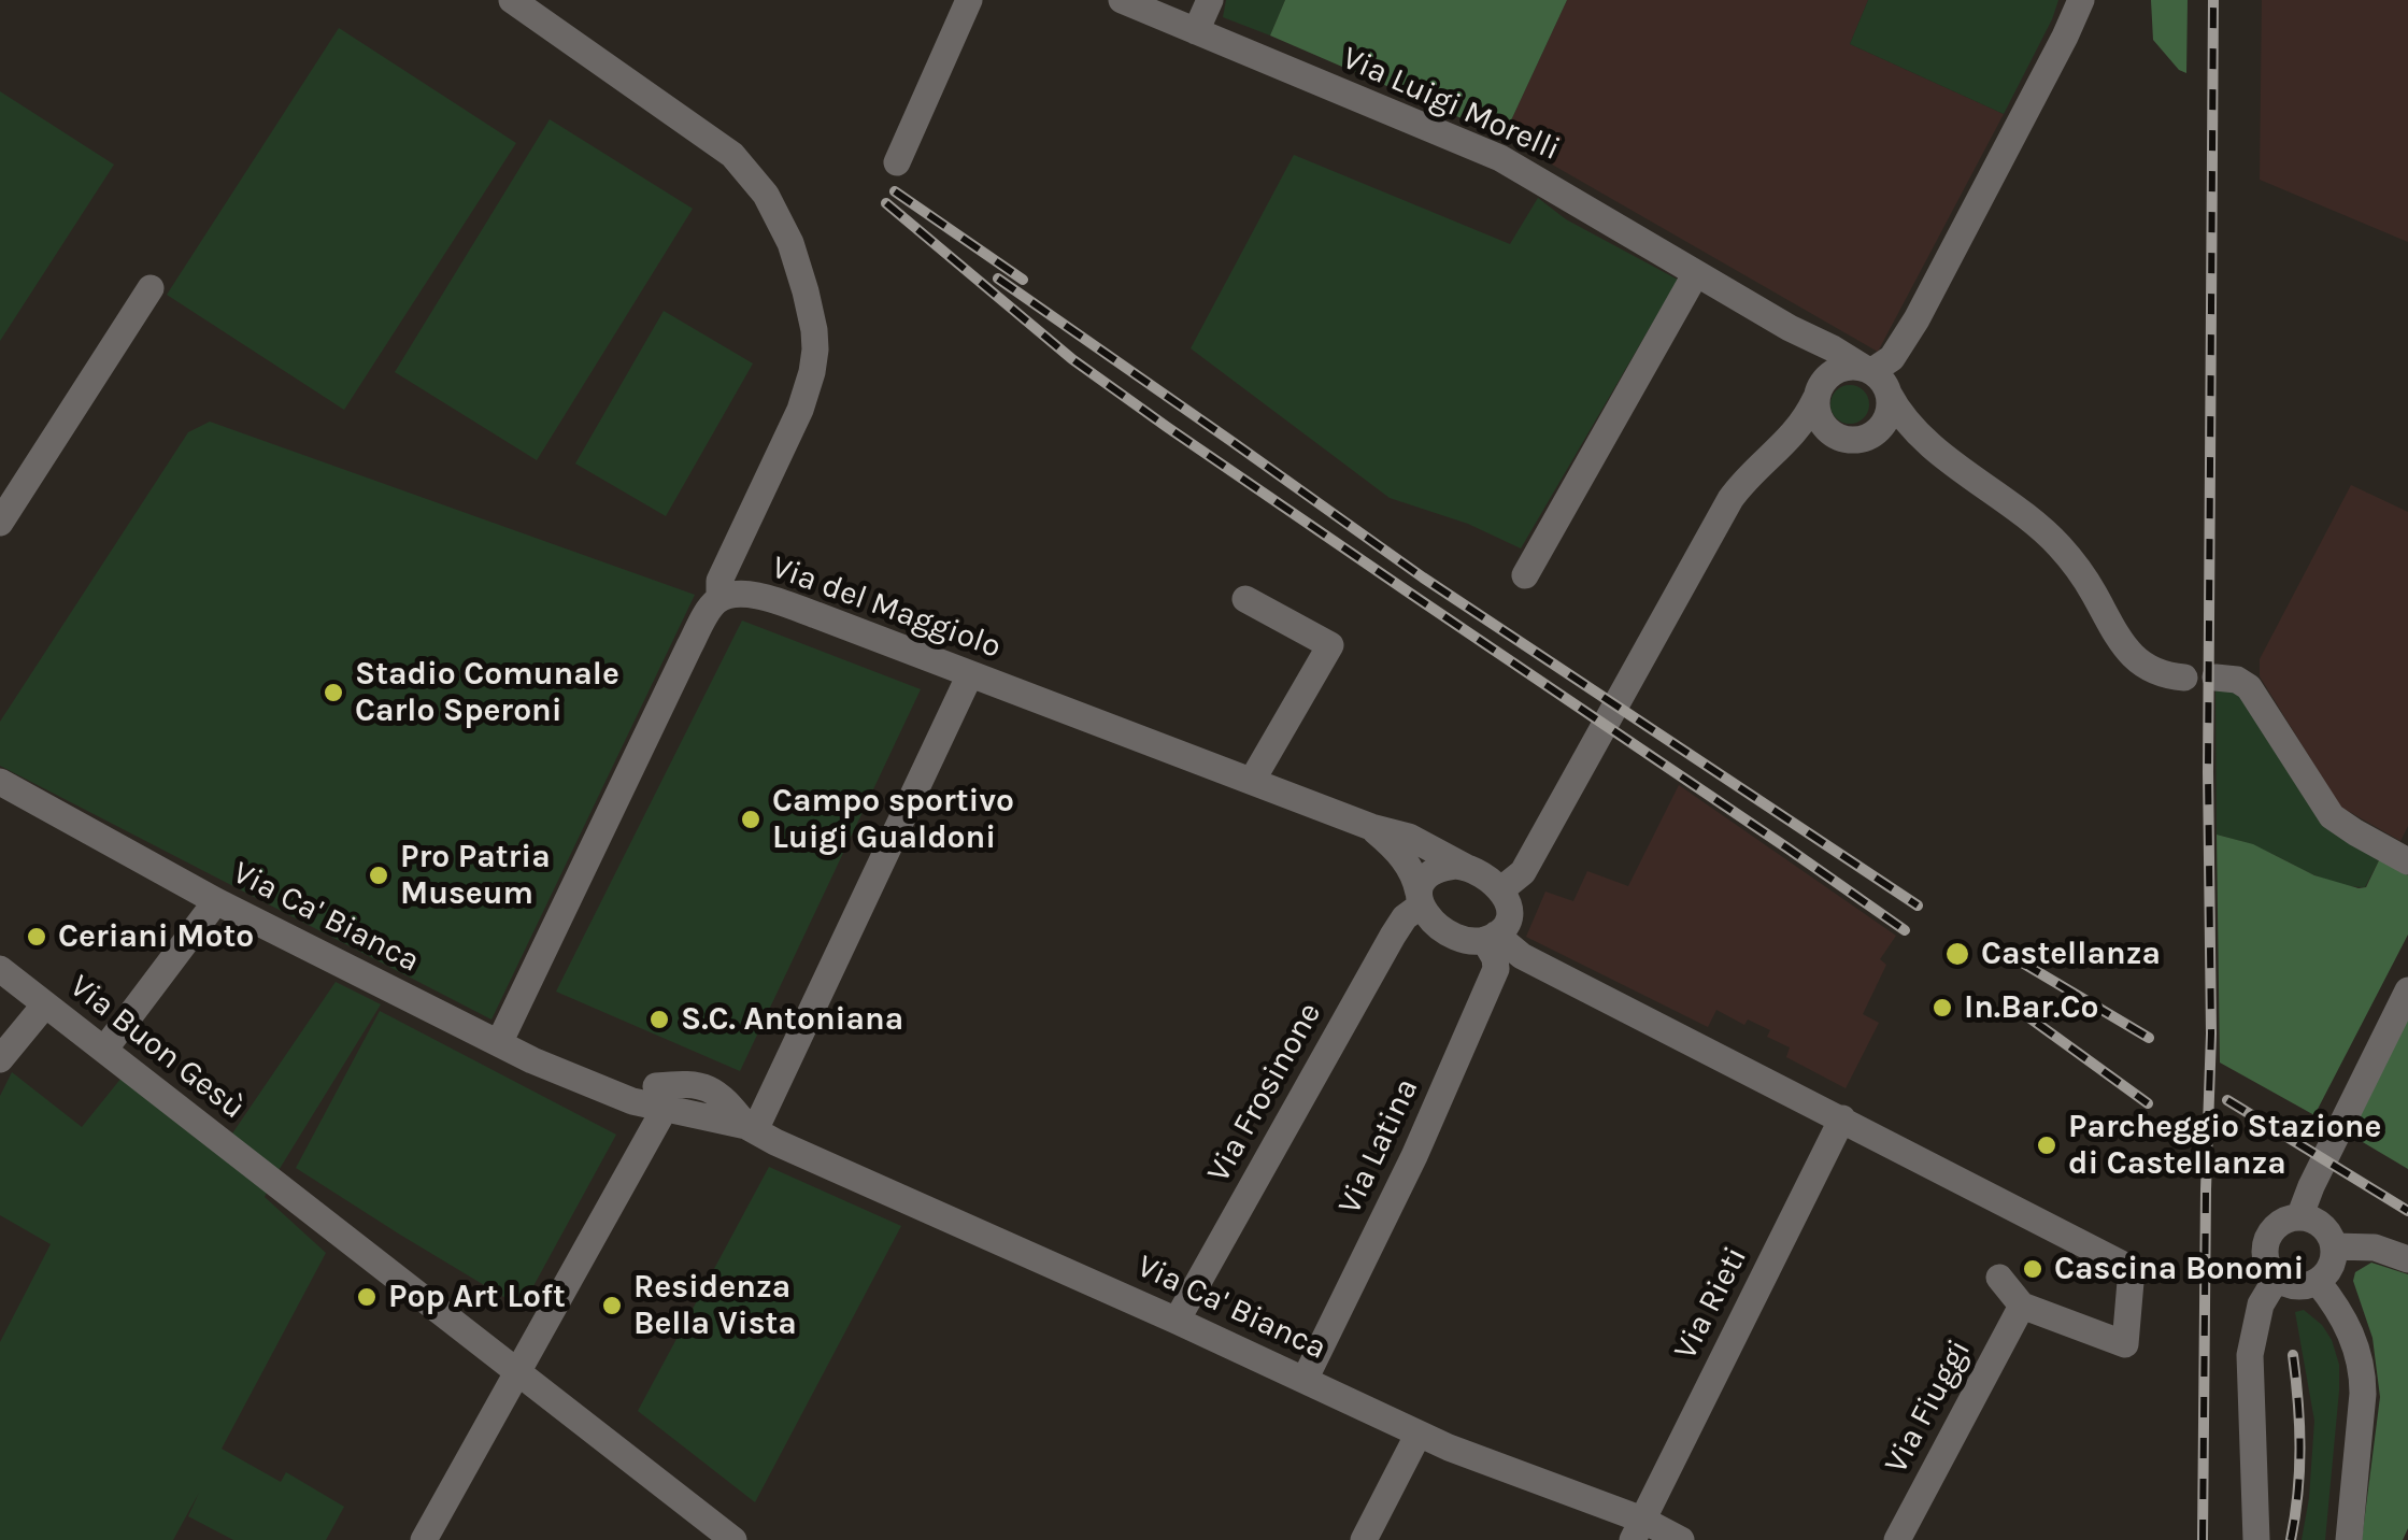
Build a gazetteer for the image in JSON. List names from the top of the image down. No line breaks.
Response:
{"streets":{"street":["Via Luigi Morelli","Via del Maggiolo","Via Ca' Bianca","Via Buon Gesù","Via Frosinone","Via Latina","Via Rieti","Via Fiuggi"]},"crossings":[["Via del Maggiolo","Via Frosinone"],["Via del Maggiolo","Via Latina"],["Via Ca' Bianca","Via Frosinone"],["Via Ca' Bianca","Via Latina"],["Via Ca' Bianca","Via Rieti"],["Via Frosinone","Via Latina"]],"places":["Stadio Comunale Carlo Speroni","Campo sportivo Luigi Gualdoni","Pro Patria Museum","Ceriani Moto","Castellanza","In.Bar.Co","S.C. Antoniana","Parcheggio Stazione di Castellanza","Cascina Bonomi","Pop Art Loft","Residenza Bella Vista"]}
